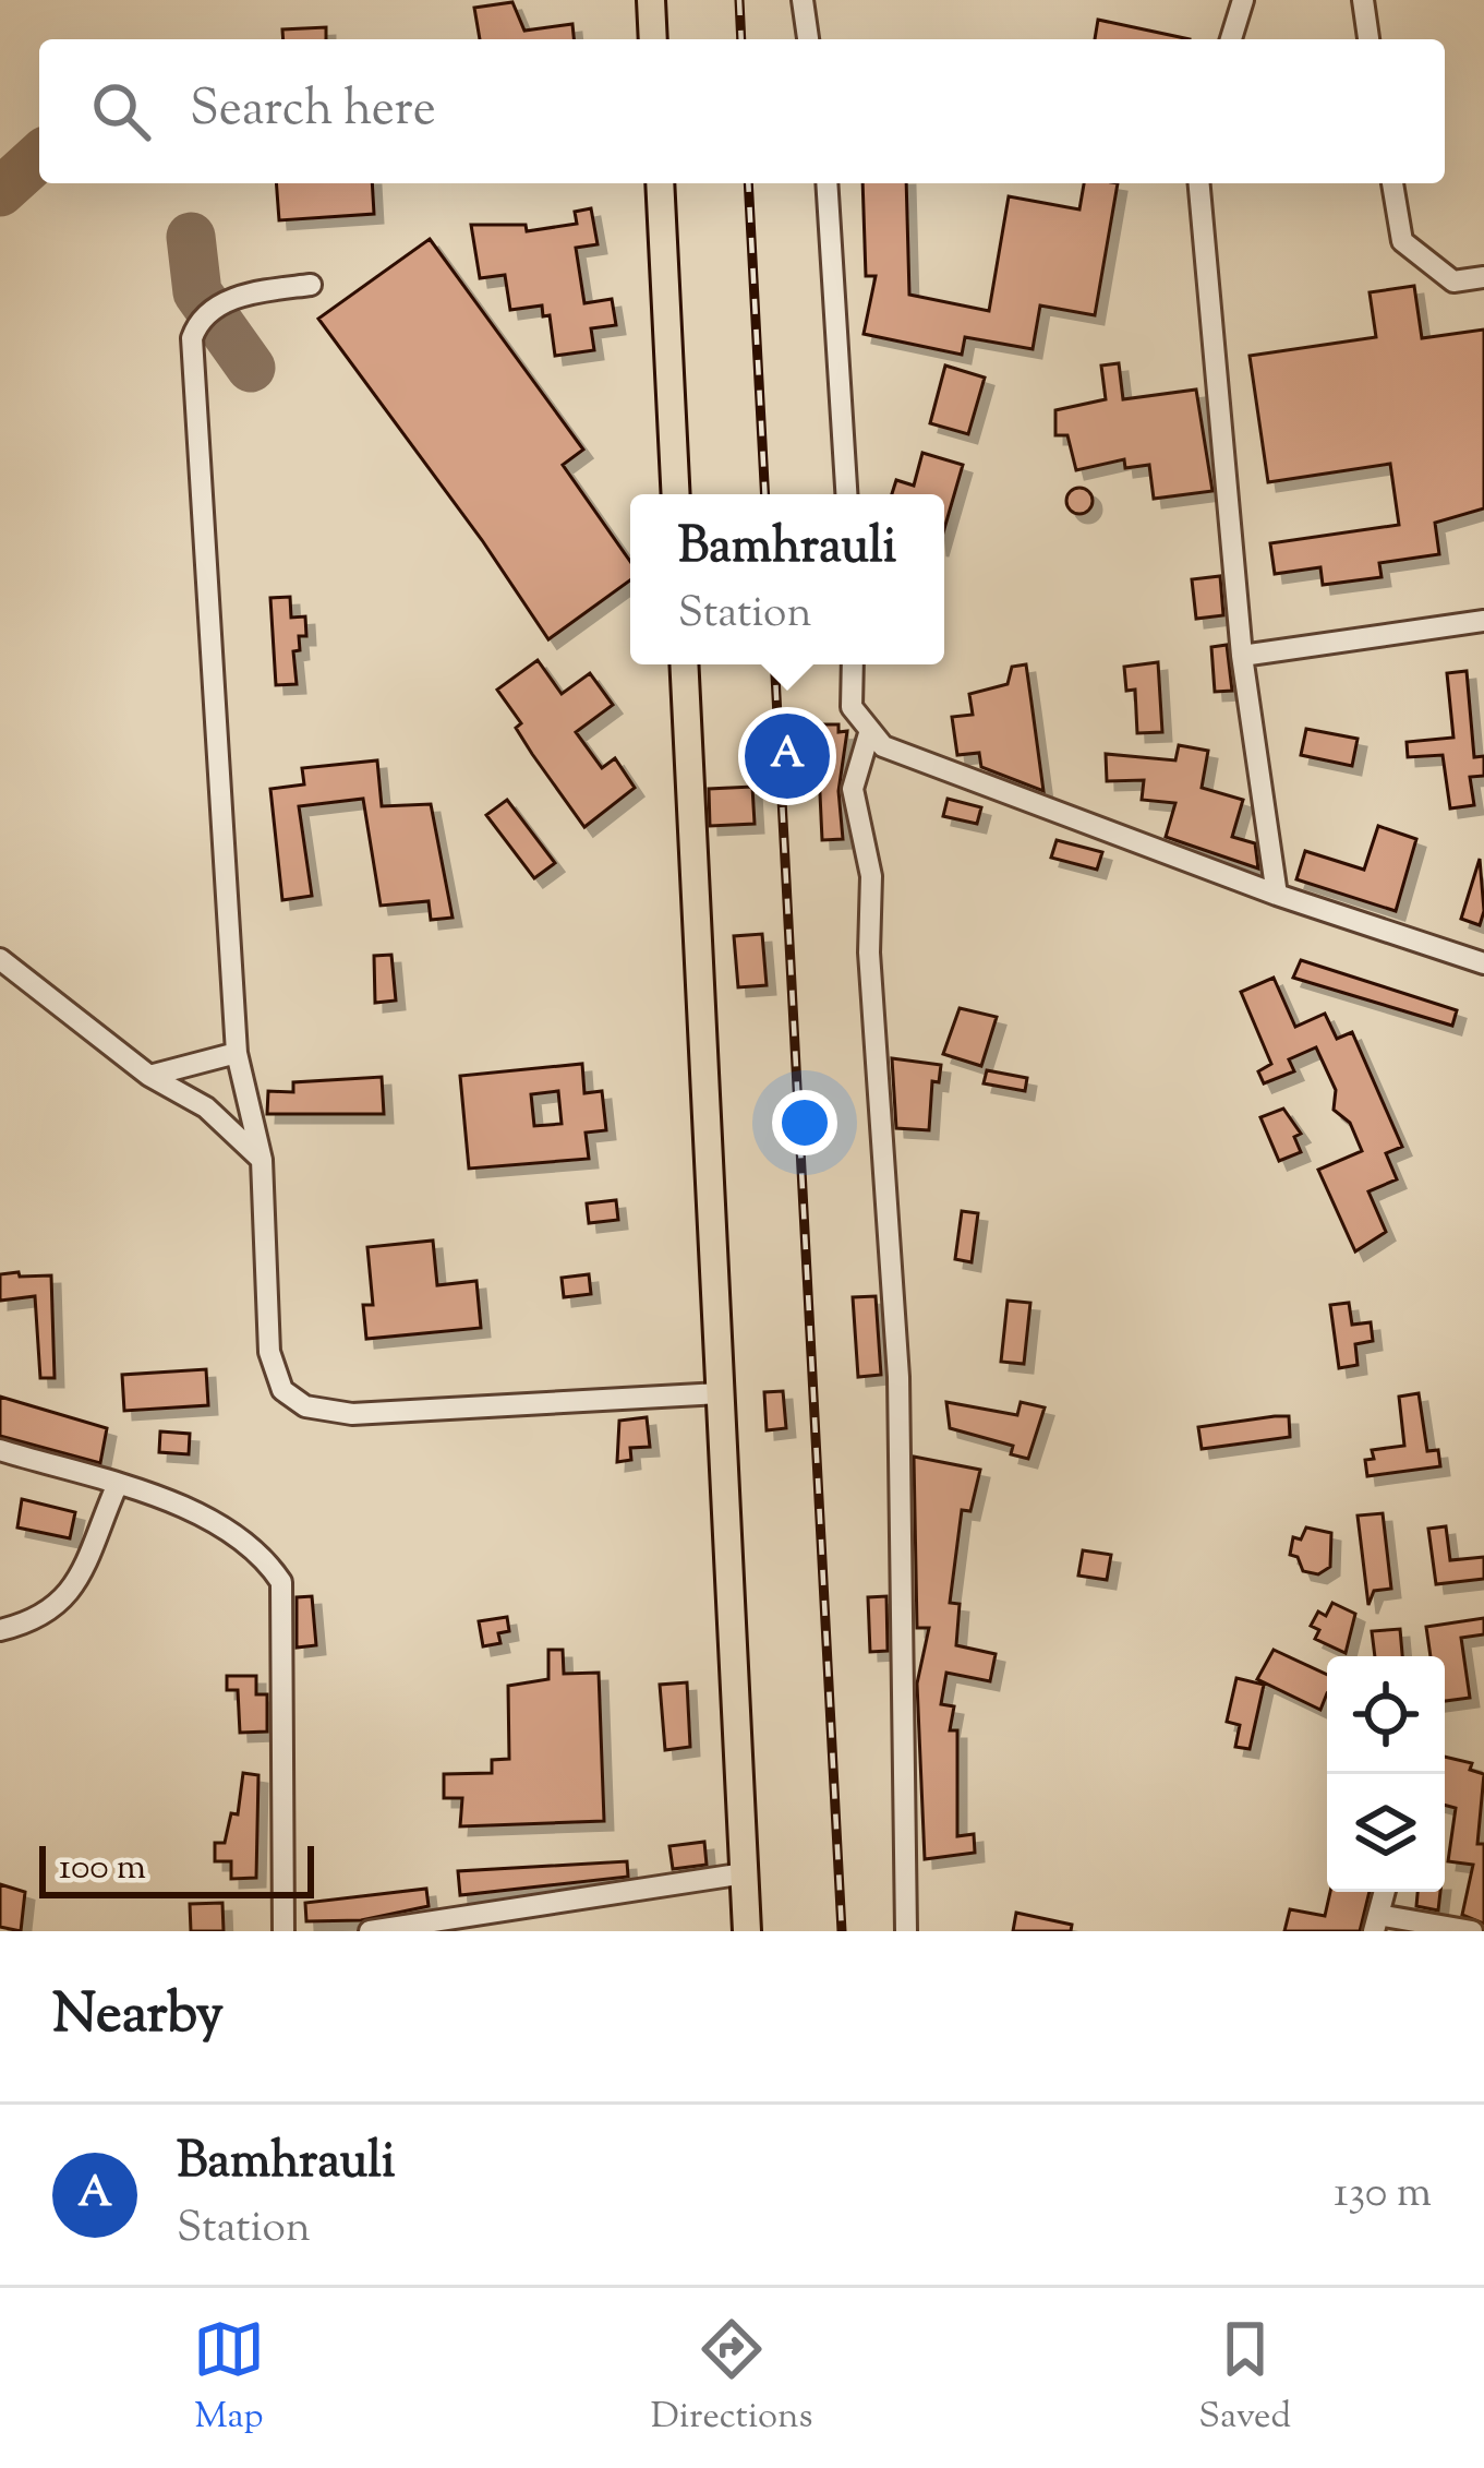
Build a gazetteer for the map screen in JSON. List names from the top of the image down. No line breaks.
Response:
{"scale_bar":"100 m","page":{"search":"Search here","popup":["Bamhrauli","Station"],"pins":"A","scale":"100 m","heading":"Nearby","list":[{"mark":"A","name":"Bamhrauli","note":"Station","value":"130 m"}],"nav":["Map","Directions","Saved"]}}
